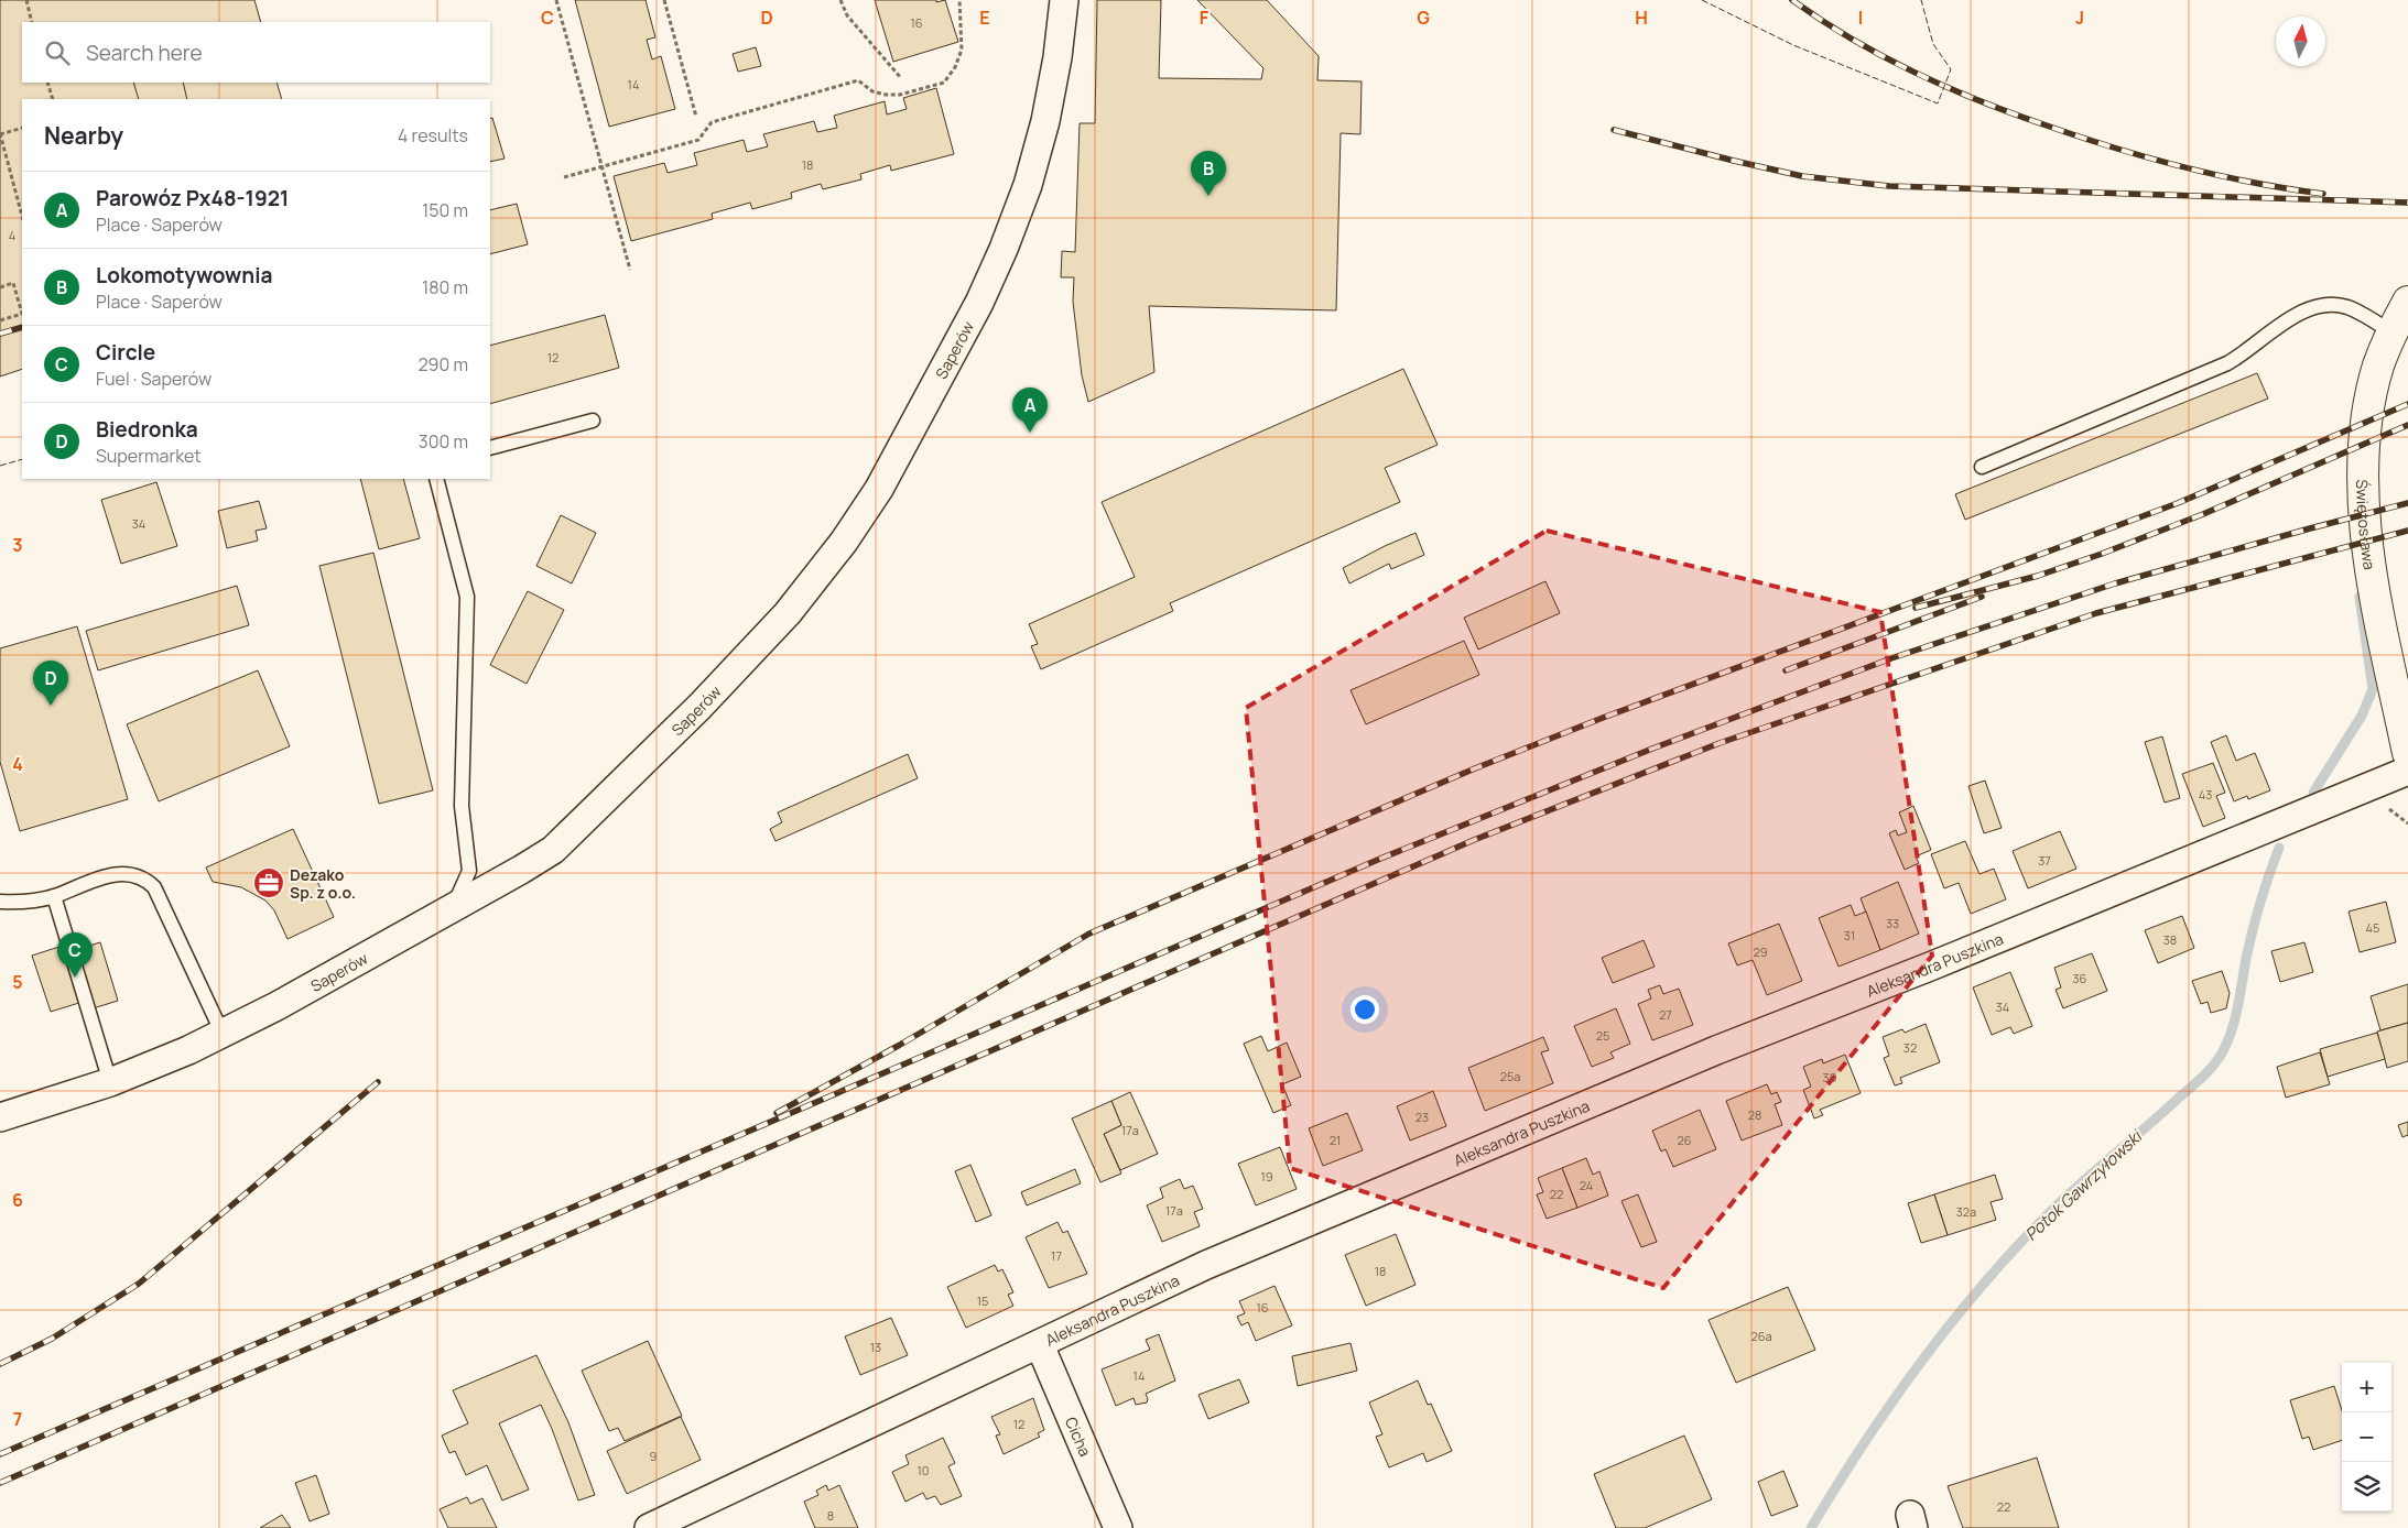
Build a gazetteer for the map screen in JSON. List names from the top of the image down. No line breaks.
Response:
{"streets":{"street":["Saperów","Świętosława","Aleksandra Puszkina","Cicha"]},"crossings":[["Aleksandra Puszkina","Cicha"]],"water":["Potok Gawrzyłowski"],"places":{"office":["Dezako Sp. z o.o."]},"house_numbers":["16","14","18","4","12","34","43","37","33","45","31","38","29","36","34","27","25","32","25a","30","28","23","17a","21","26","19","24","22","17a","32a","17","18","15","16","26a","13","14","12","9","10","22","8"],"north":"top","page":{"search":"Search here","heading":["Nearby","4 results"],"pins":["B","A","D","C"],"list":[{"mark":"A","name":"Parowóz Px48-1921","note":"Place · Saperów","value":"150 m"},{"mark":"B","name":"Lokomotywownia","note":"Place · Saperów","value":"180 m"},{"mark":"C","name":"Circle","note":"Fuel · Saperów","value":"290 m"},{"mark":"D","name":"Biedronka","note":"Supermarket","value":"300 m"}],"map_buttons":["+","−"]},"grid":{"columns":["C","D","E","F","G","H","I","J"],"rows":["3","4","5","6","7"]}}
